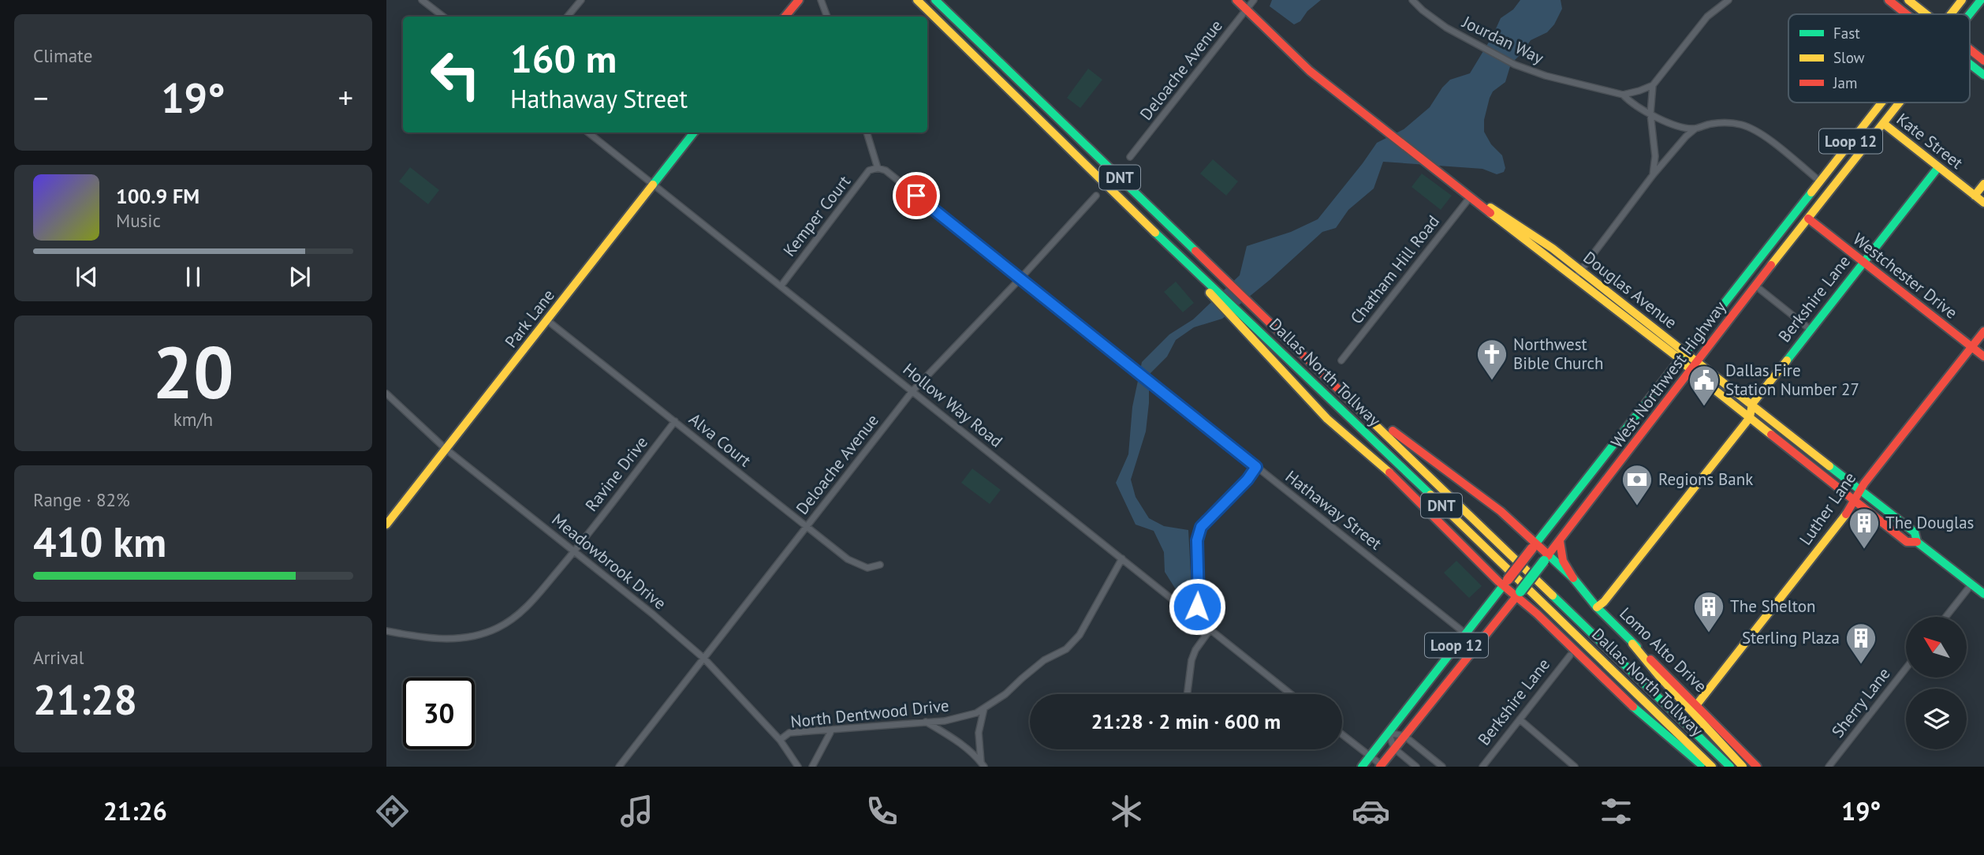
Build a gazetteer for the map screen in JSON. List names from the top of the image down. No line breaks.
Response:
{"streets":{"main road":["Loop 12","Kate Street","DNT","Westchester Drive","Douglas Avenue","Berkshire Lane","Park Lane","Dallas North Tollway","West Northwest Highway","Luther Lane","Lomo Alto Drive"],"street":["Jourdan Way","Deloache Avenue","Kemper Court","Chatham Hill Road","Hollow Way Road","Alva Court","Ravine Drive","Hathaway Street","Meadowbrook Drive","Sherry Lane","North Dentwood Drive"]},"crossings":[["Jourdan Way","West Northwest Highway"],["Deloache Avenue","Douglas Avenue"],["Deloache Avenue","Hollow Way Road"],["Deloache Avenue","Alva Court"],["Deloache Avenue","Hathaway Street"],["Deloache Avenue","Meadowbrook Drive"],["Kate Street","Berkshire Lane"],["Kate Street","West Northwest Highway"],["Kemper Court","Hollow Way Road"],["Kemper Court","Hathaway Street"],["Chatham Hill Road","Douglas Avenue"],["Westchester Drive","Berkshire Lane"],["Westchester Drive","West Northwest Highway"],["Westchester Drive","Luther Lane"],["Douglas Avenue","Berkshire Lane"],["Douglas Avenue","West Northwest Highway"],["Douglas Avenue","Luther Lane"],["Berkshire Lane","Lomo Alto Drive"],["Park Lane","Hollow Way Road"],["Park Lane","Alva Court"],["Park Lane","Meadowbrook Drive"],["Dallas North Tollway","Lomo Alto Drive"],["West Northwest Highway","Hathaway Street"],["West Northwest Highway","Lomo Alto Drive"],["Hollow Way Road","North Dentwood Drive"],["Alva Court","Ravine Drive"],["Ravine Drive","Meadowbrook Drive"],["Luther Lane","Lomo Alto Drive"],["Meadowbrook Drive","North Dentwood Drive"]],"places":{"church":["Northwest Bible Church"],"public building":["Dallas Fire Station Number 27"],"bank":["Regions Bank"],"building":["The Douglas","The Shelton","Sterling Plaza"]},"legend":["Fast","Slow","Jam"],"north":"top left","page":{"tile":["Climate",["20","km/h"],["Range · 82%","410 km"],["Arrival","21:28"]],"turn":["160 m","Hathaway Street"],"heat":["−","19°","+"],"song":["100.9 FM","Music"],"limit":"30","trip":"21:28 · 2 min · 600 m","tabs":["21:26","19°"]}}
